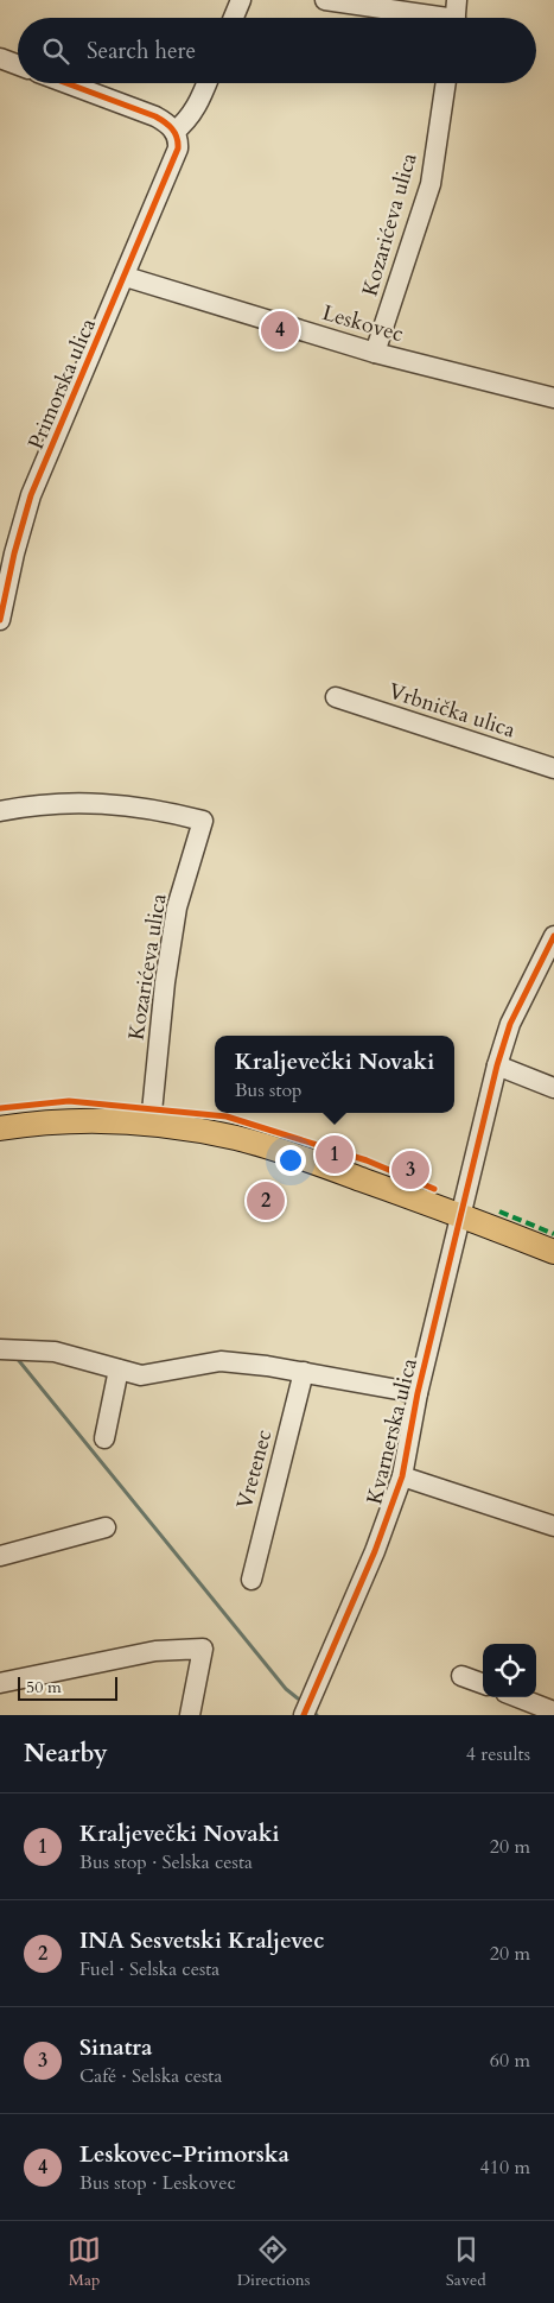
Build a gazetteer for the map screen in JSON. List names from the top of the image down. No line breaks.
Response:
{"streets":{"street":["Kozarićeva ulica","Leskovec","Primorska ulica","Vrbnička ulica","Kvarnerska ulica","Vretenec"]},"crossings":[["Kozarićeva ulica","Leskovec"],["Leskovec","Primorska ulica"]],"scale_bar":"50 m","page":{"search":"Search here","pins":["4","1","3","2"],"popup":["Kraljevečki Novaki","Bus stop"],"scale":"50 m","heading":["Nearby","4 results"],"list":[{"mark":"1","name":"Kraljevečki Novaki","note":"Bus stop · Selska cesta","value":"20 m"},{"mark":"2","name":"INA Sesvetski Kraljevec","note":"Fuel · Selska cesta","value":"20 m"},{"mark":"3","name":"Sinatra","note":"Café · Selska cesta","value":"60 m"},{"mark":"4","name":"Leskovec-Primorska","note":"Bus stop · Leskovec","value":"410 m"}],"nav":["Map","Directions","Saved"]}}
